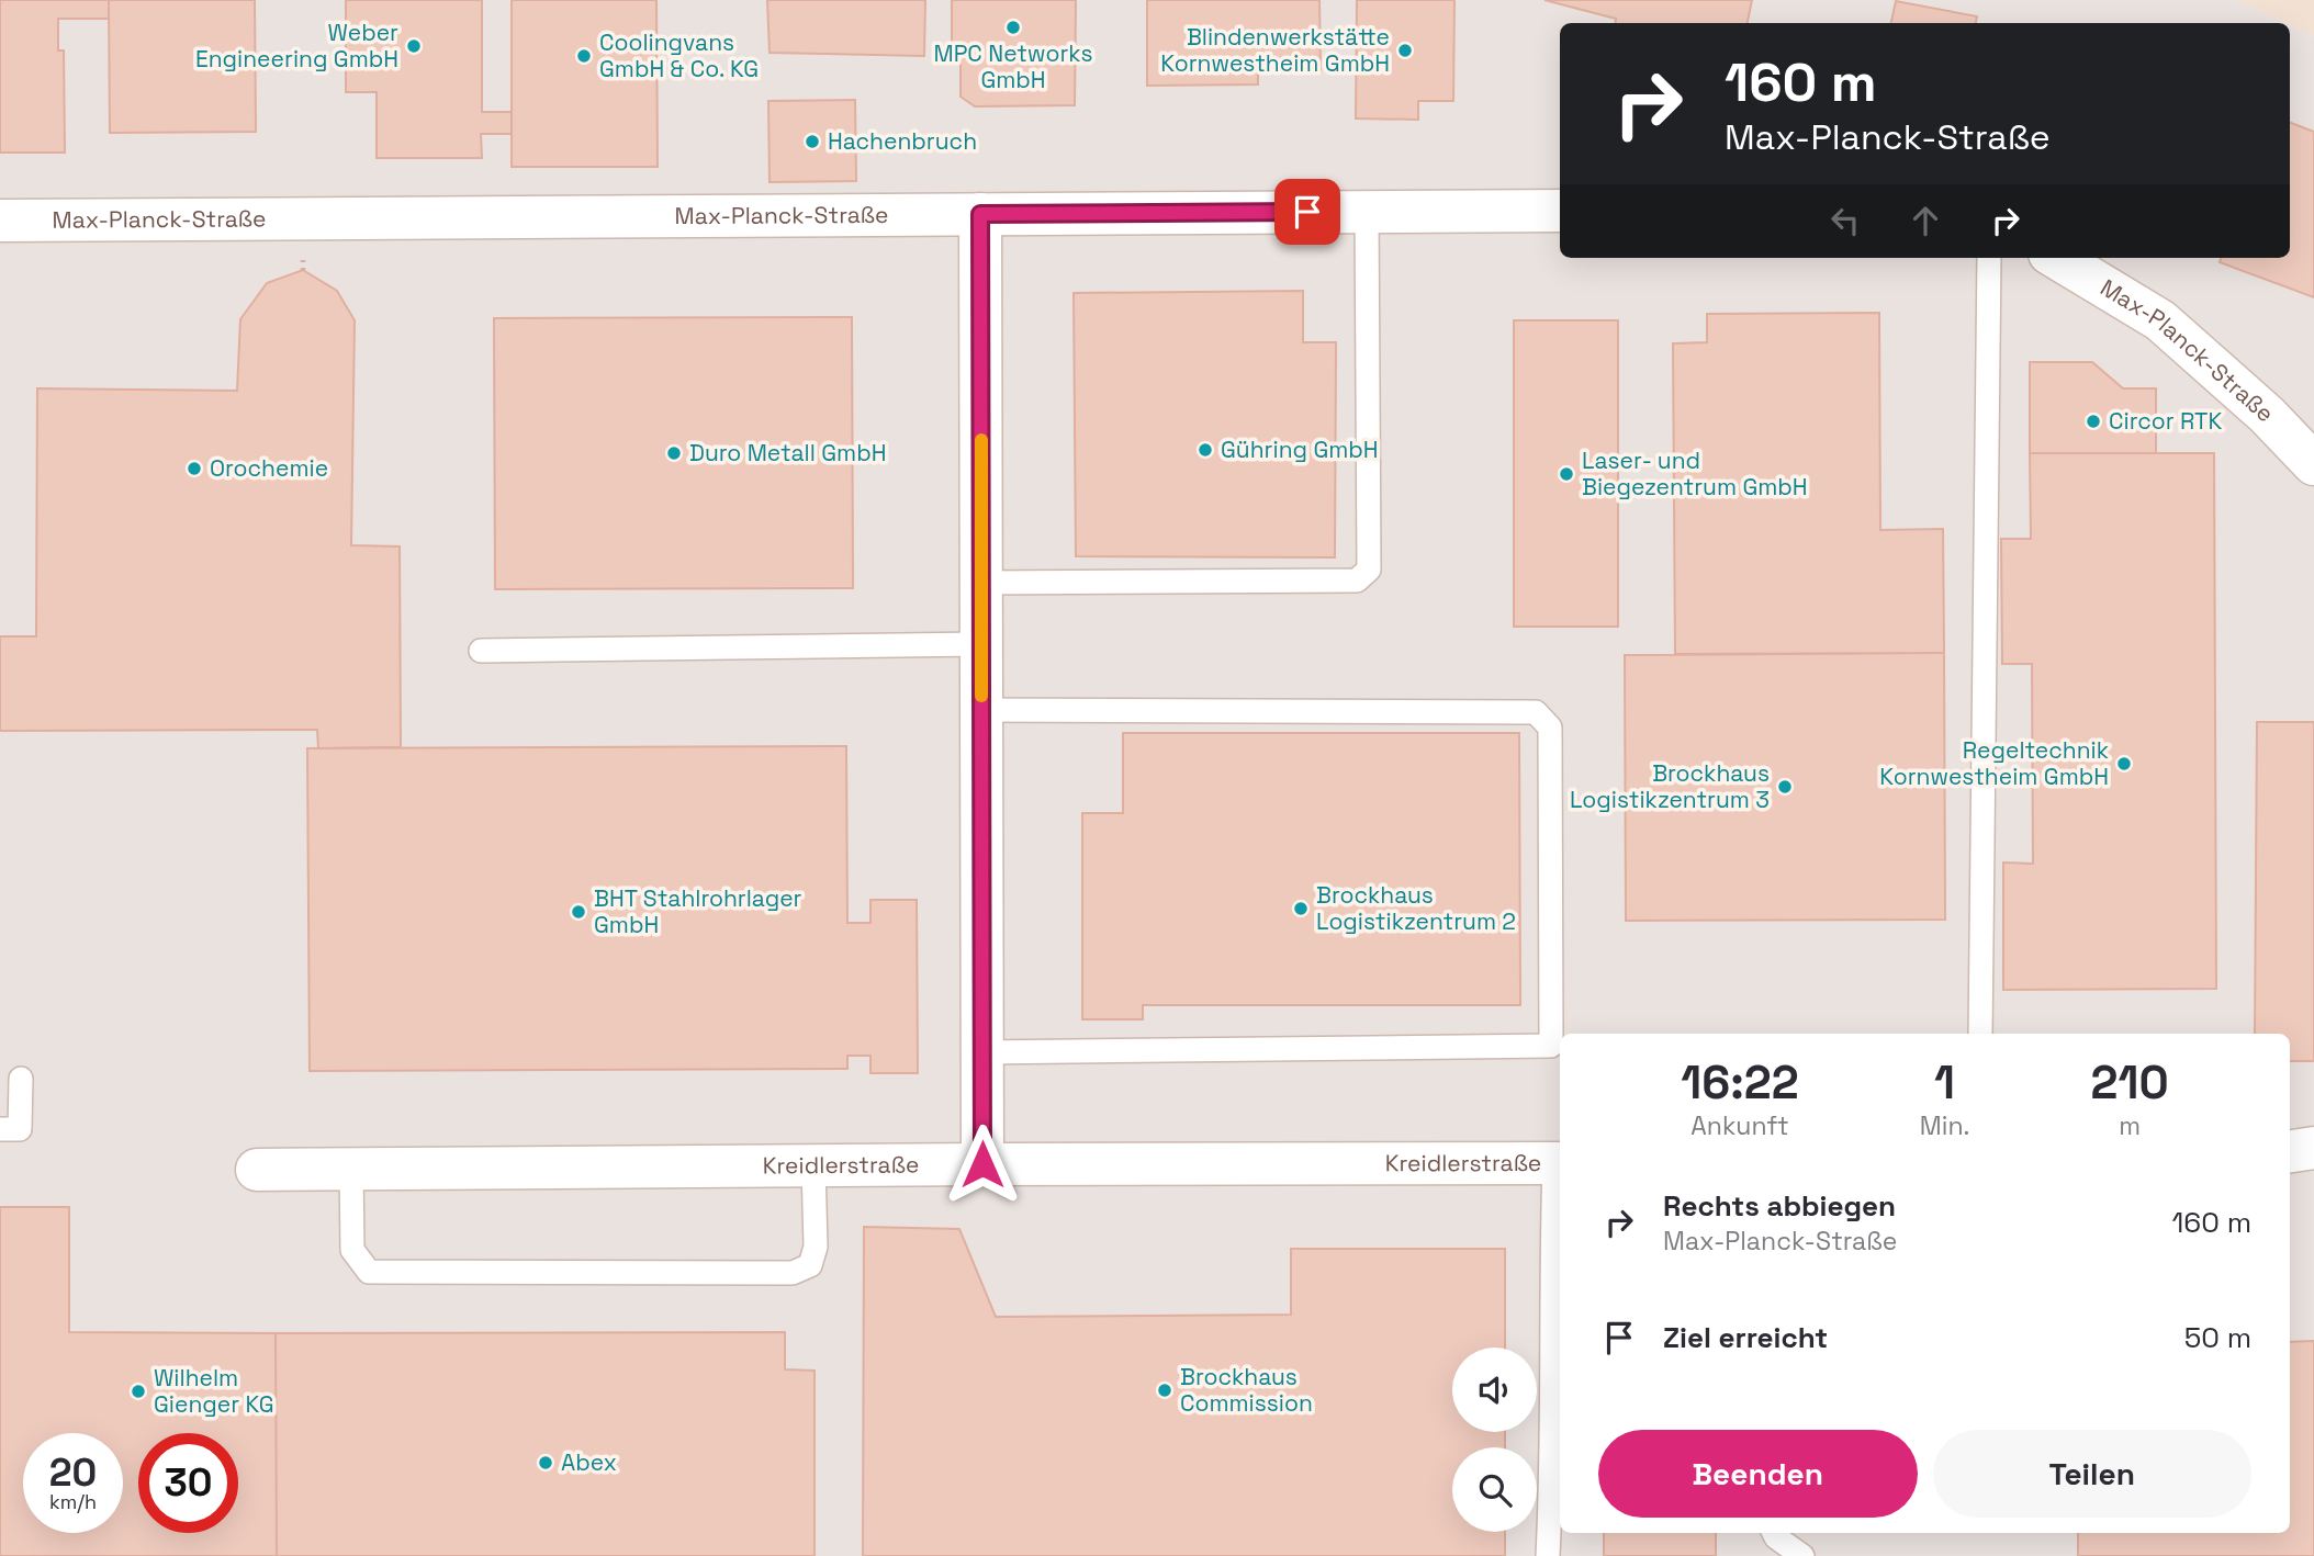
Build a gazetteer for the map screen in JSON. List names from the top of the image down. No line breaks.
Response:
{"streets":{"street":["Max-Planck-Straße","Kreidlerstraße"]},"places":["MPC Networks GmbH","Weber Engineering GmbH","Blindenwerkstätte Kornwestheim GmbH","Coolingvans GmbH & Co. KG","Hachenbruch","Circor RTK","Gühring GmbH","Duro Metall GmbH","Orochemie","Laser- und Biegezentrum GmbH","Regeltechnik Kornwestheim GmbH","Brockhaus Logistikzentrum 3","Brockhaus Logistikzentrum 2","BHT Stahlrohrlager GmbH","Brockhaus Commission","Wilhelm Gienger KG","Abex"],"page":{"turn":["160 m","Max-Planck-Straße"],"eta":["16:22","Ankunft","1","Min.","210","m"],"list":[{"name":"Rechts abbiegen","note":"Max-Planck-Straße","value":"160 m"},{"name":"Ziel erreicht","value":"50 m"}],"buttons":["Beenden","Teilen"],"speed":"20 km/h","limit":"30"}}
